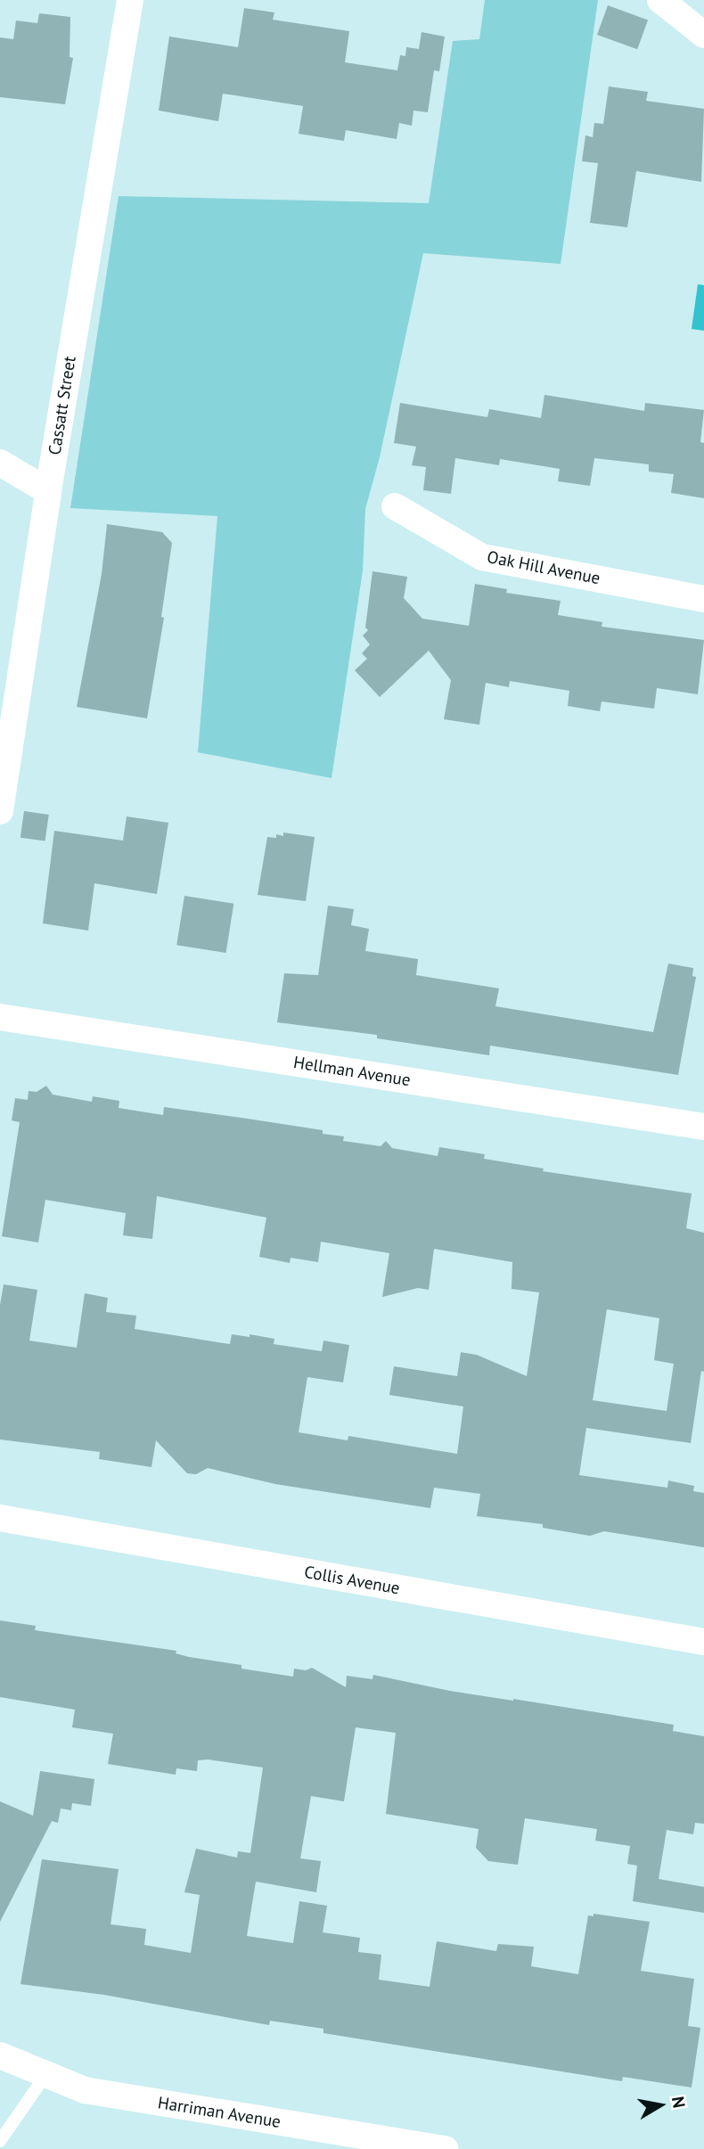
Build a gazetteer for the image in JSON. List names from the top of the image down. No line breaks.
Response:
{"streets":{"street":["Cassatt Street","Oak Hill Avenue","Hellman Avenue","Collis Avenue","Harriman Avenue"]},"north":"right"}
